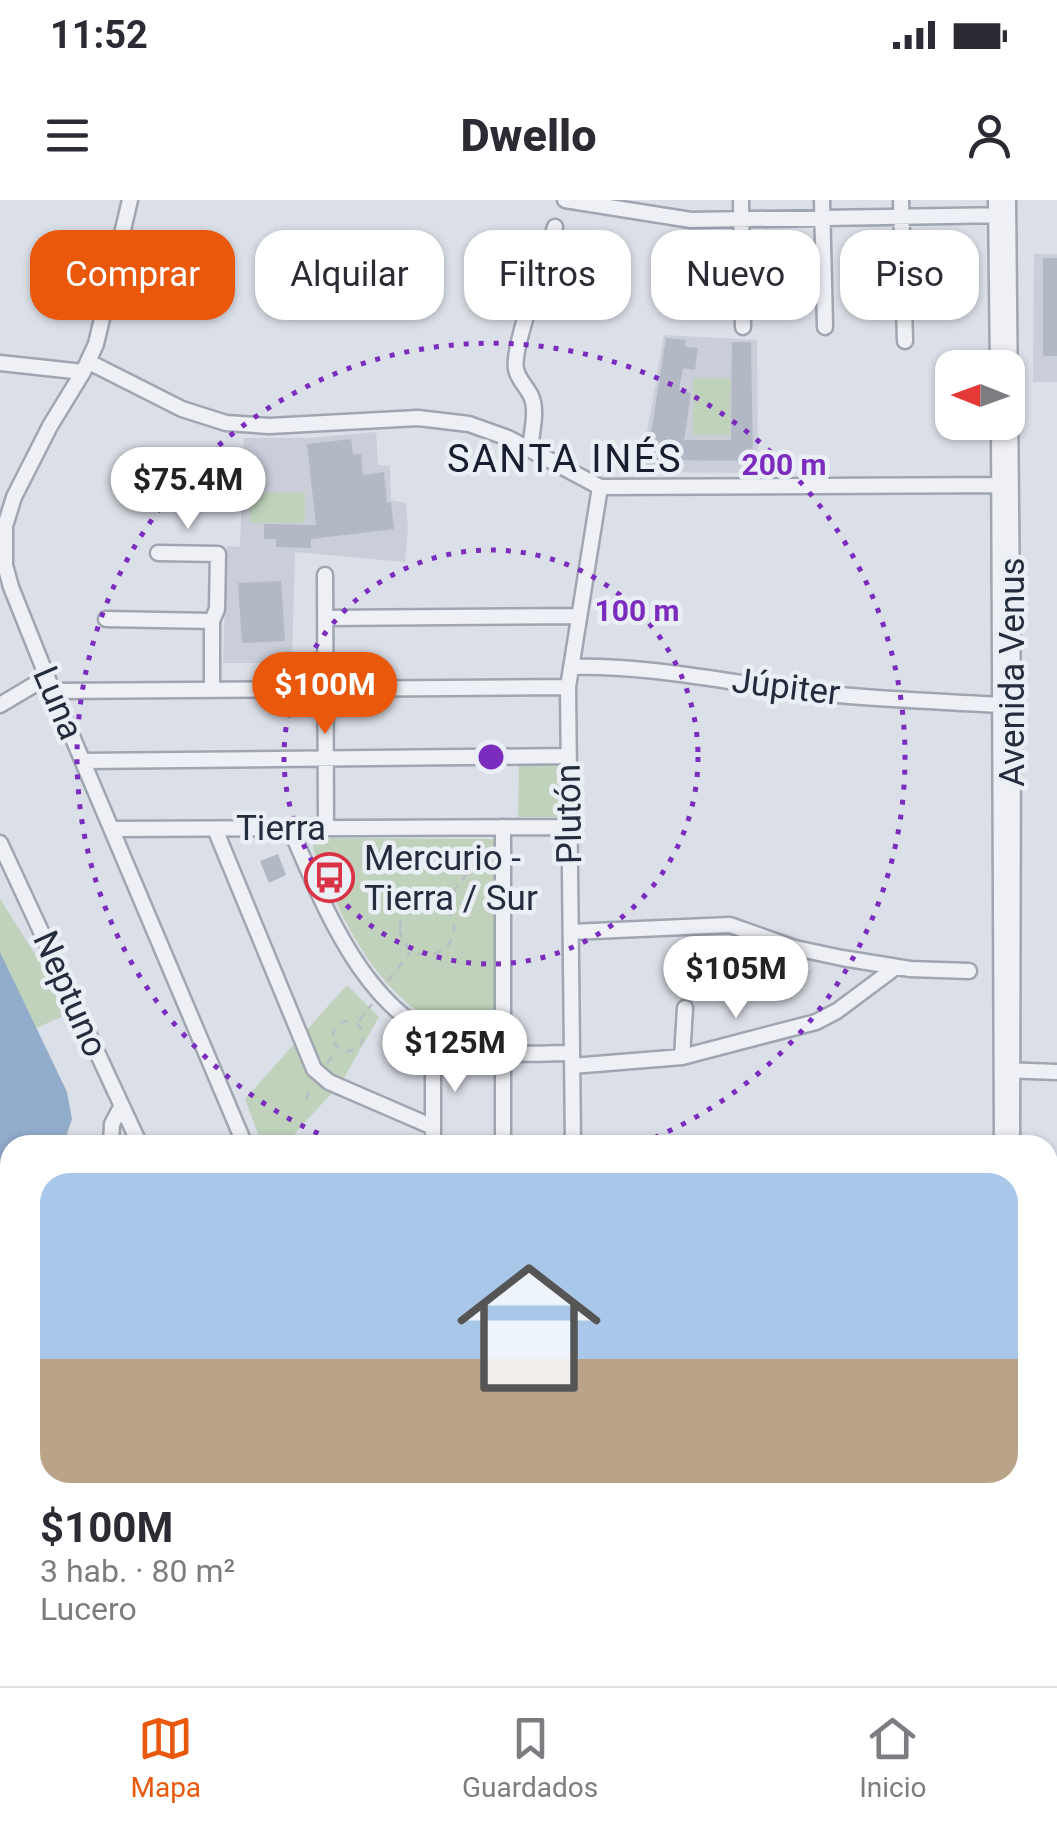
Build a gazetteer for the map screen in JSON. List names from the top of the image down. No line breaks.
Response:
{"streets":{"street":["Avenida Venus","Júpiter","Luna","Plutón","Tierra","Neptuno"]},"crossings":[["Avenida Venus","Júpiter"],["Júpiter","Plutón"],["Luna","Tierra"],["Plutón","Tierra"]],"districts":["SANTA INÉS"],"places":{"bus stop":["Mercurio - Tierra / Sur"]},"north":"left","page":{"status":"11:52","header":"Dwello","chip":["Comprar","Alquilar","Filtros","Nuevo","Piso"],"price":["$75.4M","$100M","$105M","$125M"],"list":[{"name":"$100M","note":"3 hab. · 80 m² · Lucero"}],"tabs":["Mapa","Guardados","Inicio"]},"rings":["200 m","100 m"]}
